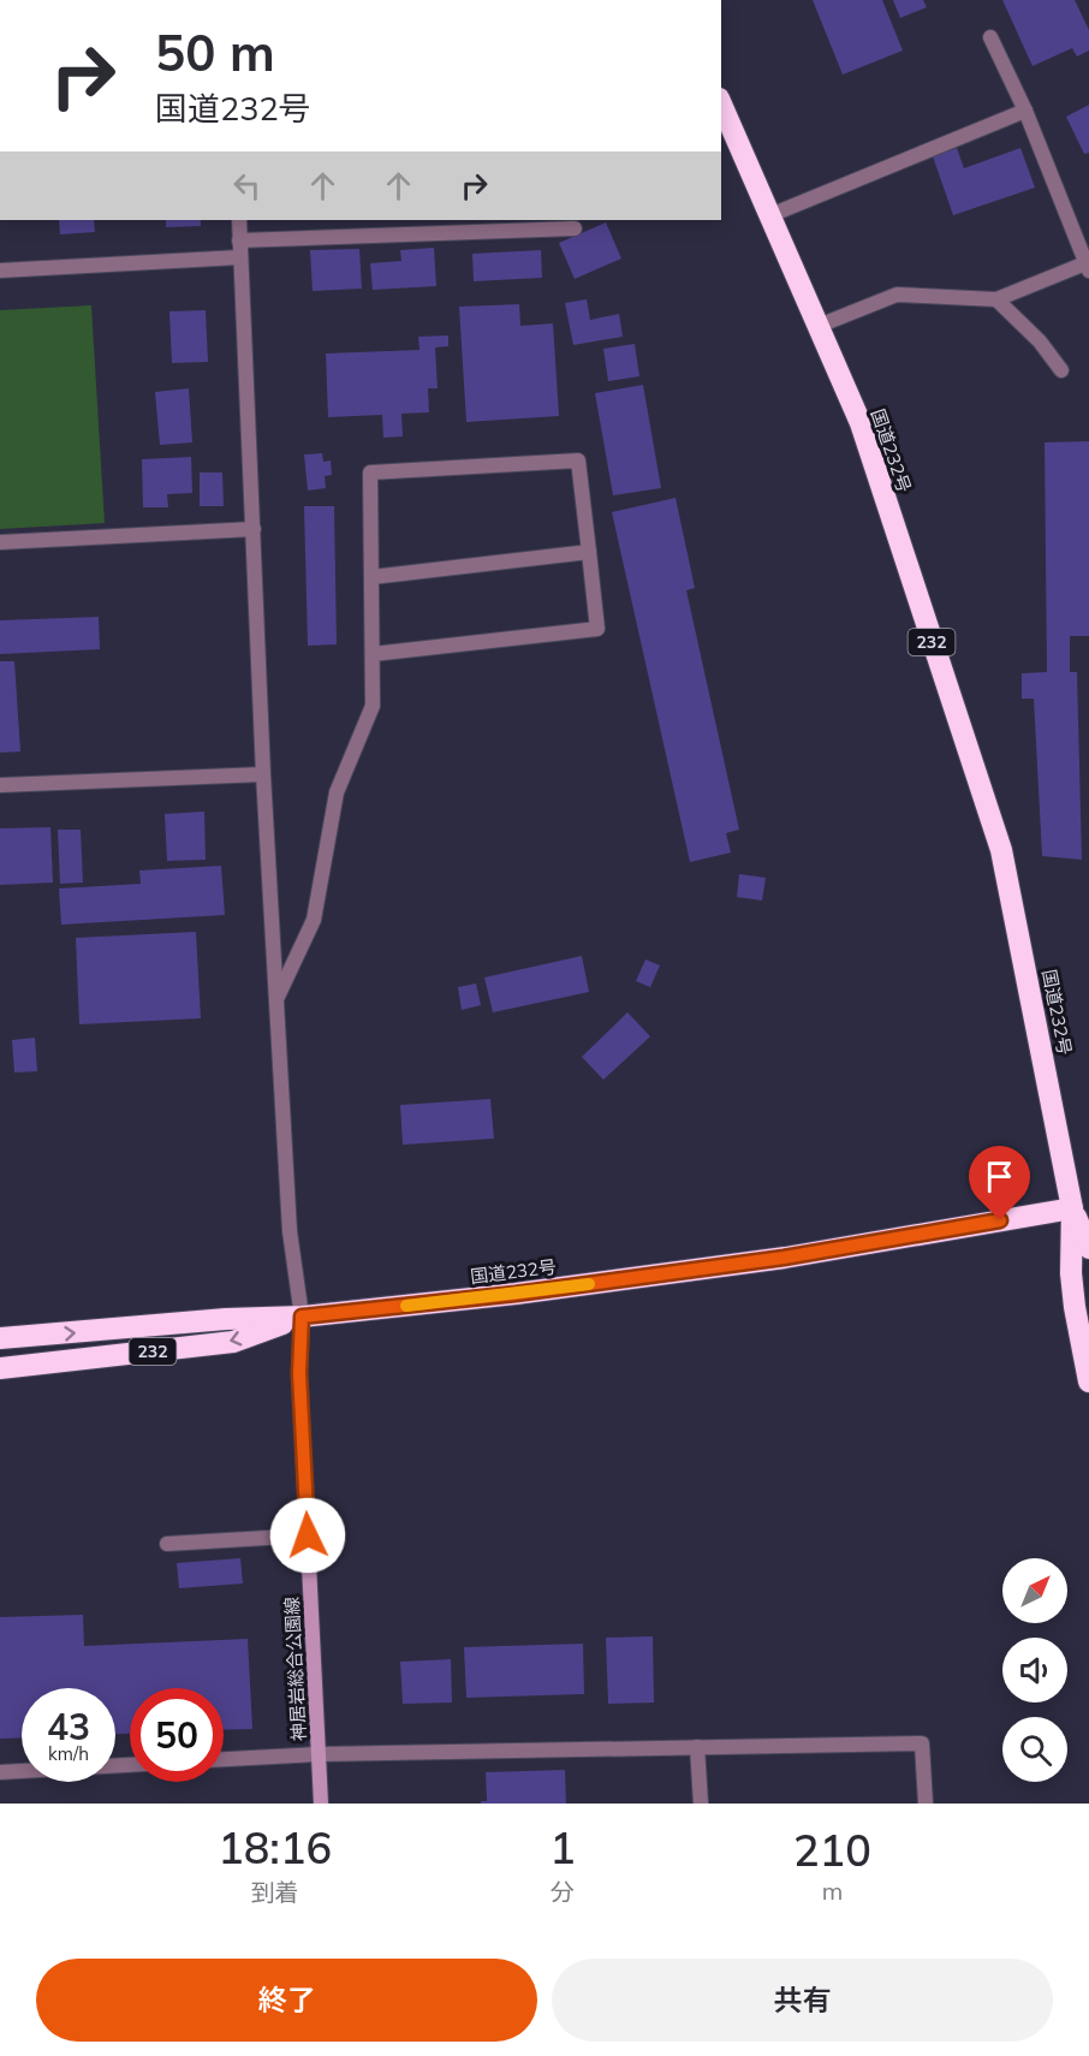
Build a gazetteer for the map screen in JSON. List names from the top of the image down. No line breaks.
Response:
{"streets":{"highway":["国道232号","232"],"main road":["神居岩総合公園線"]},"crossings":[["国道232号","神居岩総合公園線"]],"north":"top right","page":{"turn":["50 m","国道232号"],"speed":"43 km/h","limit":"50","eta":["18:16","到着","1","分","210","m"],"buttons":["終了","共有"]}}
